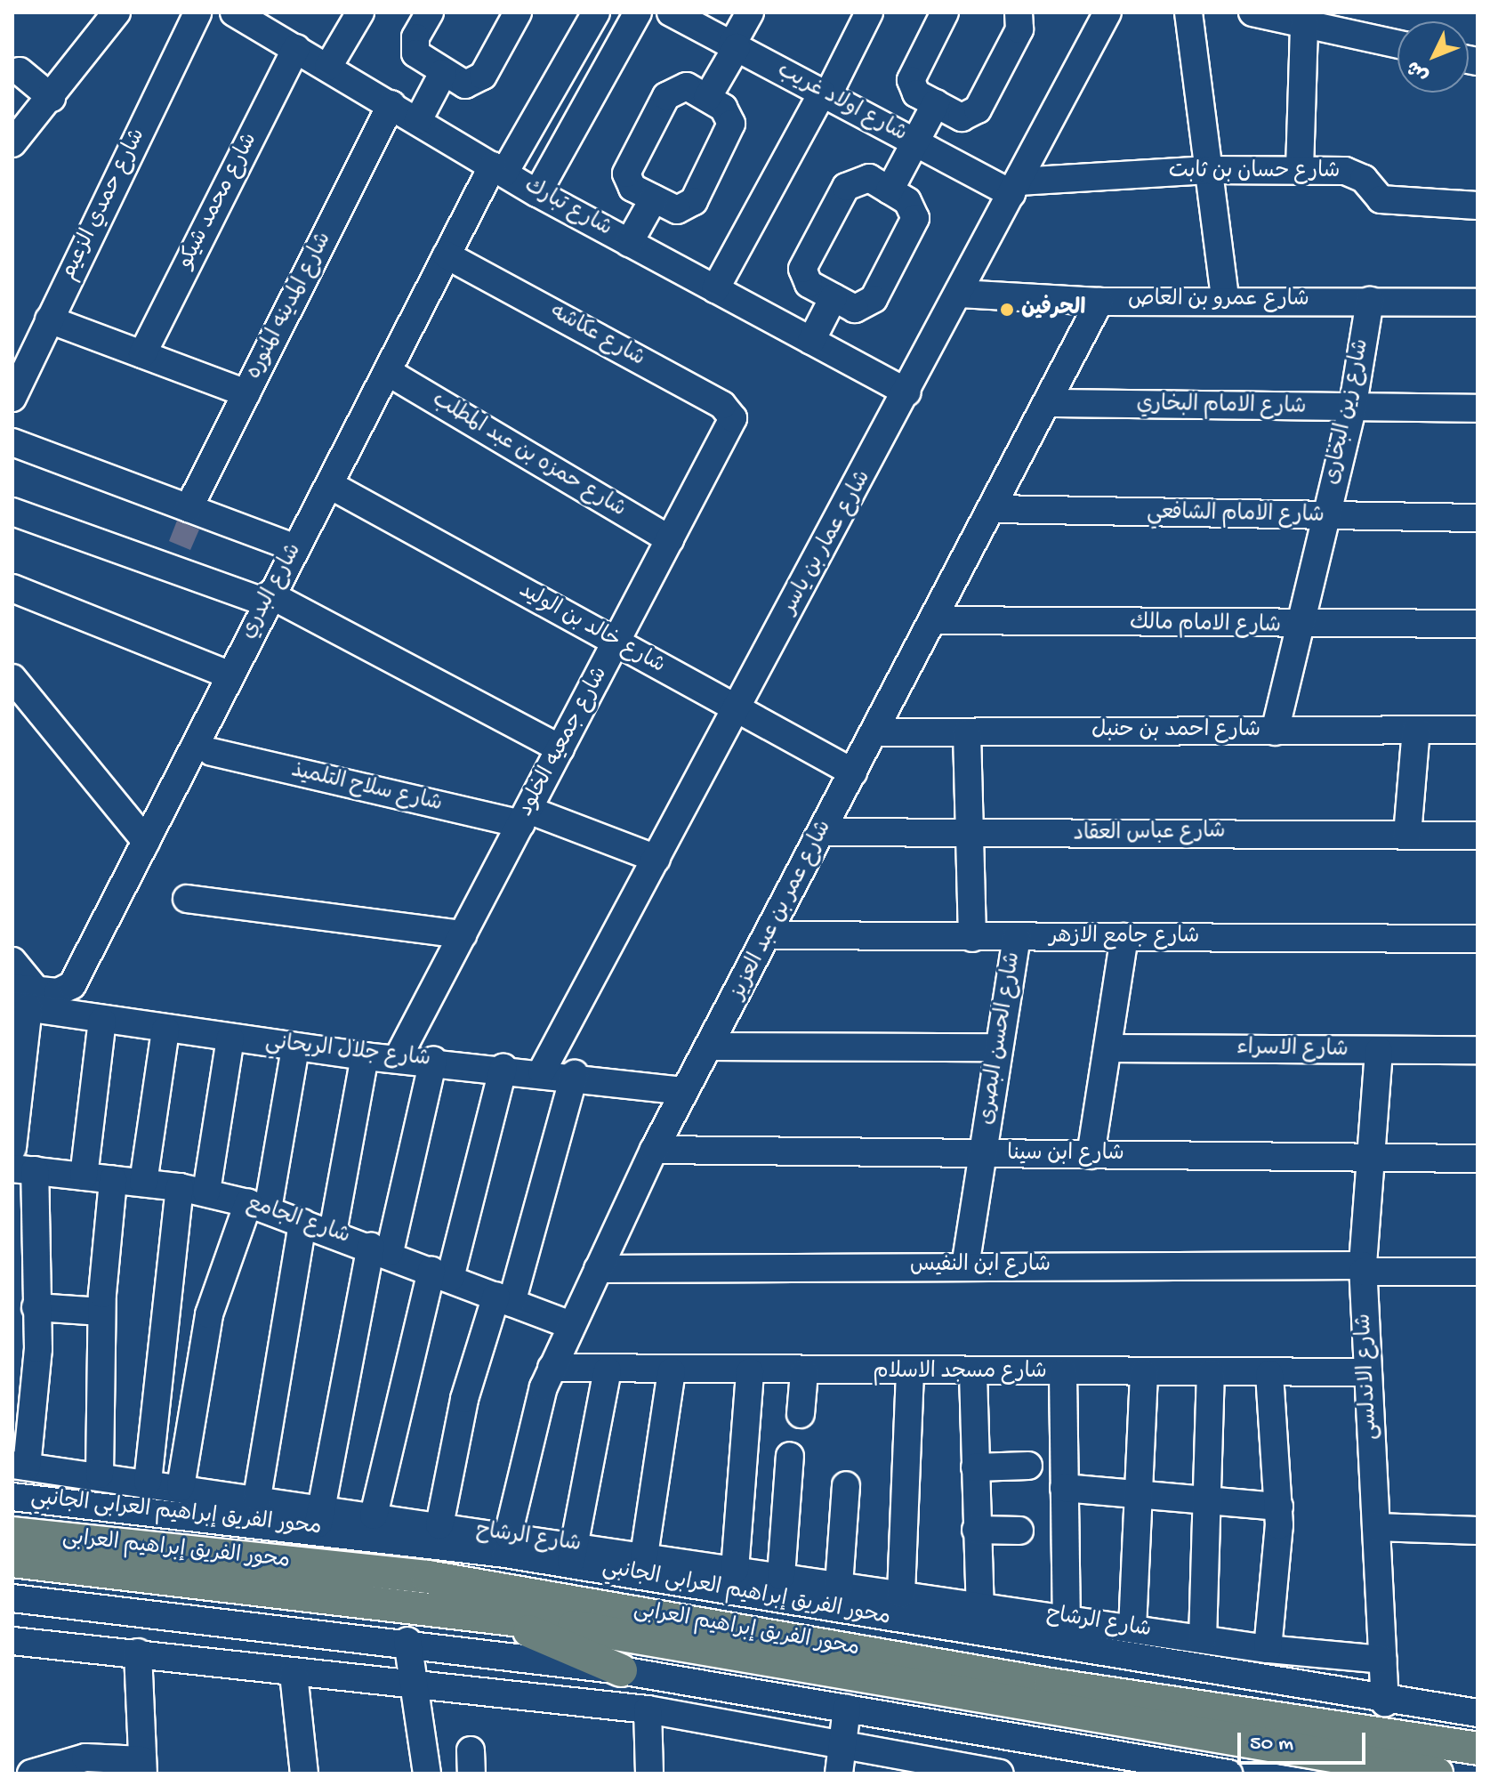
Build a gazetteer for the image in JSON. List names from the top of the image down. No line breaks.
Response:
{"streets":{"main road":["محور الفريق إبراهيم العرابى"],"street":["شارع اولاد غريب","شارع حسان بن ثابت","شارع محمد شيكو","شارع حمدي الزعيم","شارع تبارك","شارع عمرو بن العاص","شارع المدينه المنوره","شارع عكاشه","شارع الامام البخاري","شارع زين البخارى","شارع حمزه بن عبد المطلب","شارع الامام الشافعي","شارع عمار بن ياسر","شارع البدري","شارع الامام مالك","شارع خالد بن الوليد","شارع احمد بن حنبل","شارع جمعيه الخلود","شارع سلاح التلميذ","شارع عباس العقاد","شارع عمر بن عبد العزيز","شارع جامع الازهر","شارع الحسن البصرى","شارع الاسراء","شارع جلال الريحاني","شارع ابن سينا","شارع الجامع","شارع ابن النفيس","شارع مسجد الاسلام","شارع الاندلسى","محور الفريق إبراهيم العرابى الجانبي","شارع الرشاح"]},"crossings":[["شارع اولاد غريب","شارع حسان بن ثابت"],["شارع اولاد غريب","شارع عمار بن ياسر"],["شارع حسان بن ثابت","شارع عمار بن ياسر"],["شارع محمد شيكو","شارع تبارك"],["شارع تبارك","شارع المدينه المنوره"],["شارع تبارك","شارع عمار بن ياسر"],["شارع تبارك","شارع البدري"],["شارع عمرو بن العاص","شارع زين البخارى"],["شارع عمرو بن العاص","شارع عمار بن ياسر"],["شارع عمرو بن العاص","شارع عمر بن عبد العزيز"],["شارع عكاشه","شارع البدري"],["شارع عكاشه","شارع جمعيه الخلود"],["شارع الامام البخاري","شارع زين البخارى"],["شارع الامام البخاري","شارع عمر بن عبد العزيز"],["شارع زين البخارى","شارع الامام الشافعي"],["شارع زين البخارى","شارع الامام مالك"],["شارع زين البخارى","شارع احمد بن حنبل"],["شارع حمزه بن عبد المطلب","شارع البدري"],["شارع حمزه بن عبد المطلب","شارع جمعيه الخلود"],["شارع الامام الشافعي","شارع عمر بن عبد العزيز"],["شارع عمار بن ياسر","شارع خالد بن الوليد"],["شارع عمار بن ياسر","شارع سلاح التلميذ"],["شارع عمار بن ياسر","شارع جلال الريحاني"],["شارع البدري","شارع خالد بن الوليد"],["شارع البدري","شارع جلال الريحاني"],["شارع الامام مالك","شارع عمر بن عبد العزيز"],["شارع خالد بن الوليد","شارع جمعيه الخلود"],["شارع خالد بن الوليد","شارع عمر بن عبد العزيز"],["شارع احمد بن حنبل","شارع عمر بن عبد العزيز"],["شارع جمعيه الخلود","شارع سلاح التلميذ"],["شارع جمعيه الخلود","شارع جلال الريحاني"],["شارع عباس العقاد","شارع عمر بن عبد العزيز"],["شارع عمر بن عبد العزيز","شارع جامع الازهر"],["شارع عمر بن عبد العزيز","شارع جلال الريحاني"],["شارع عمر بن عبد العزيز","شارع ابن سينا"],["شارع عمر بن عبد العزيز","شارع الجامع"],["شارع عمر بن عبد العزيز","شارع ابن النفيس"],["شارع عمر بن عبد العزيز","شارع مسجد الاسلام"],["شارع عمر بن عبد العزيز","شارع الرشاح"],["شارع جامع الازهر","شارع الحسن البصرى"],["شارع الحسن البصرى","شارع ابن سينا"],["شارع الحسن البصرى","شارع ابن النفيس"],["شارع الاسراء","شارع الاندلسى"],["شارع ابن سينا","شارع الاندلسى"],["شارع ابن النفيس","شارع الاندلسى"],["شارع مسجد الاسلام","شارع الاندلسى"],["شارع الاندلسى","محور الفريق إبراهيم العرابى الجانبي"],["شارع الاندلسى","شارع الرشاح"],["محور الفريق إبراهيم العرابى الجانبي","شارع الرشاح"]],"places":["الحرفين"],"scale_bar":"50 m","north":"bottom left"}
